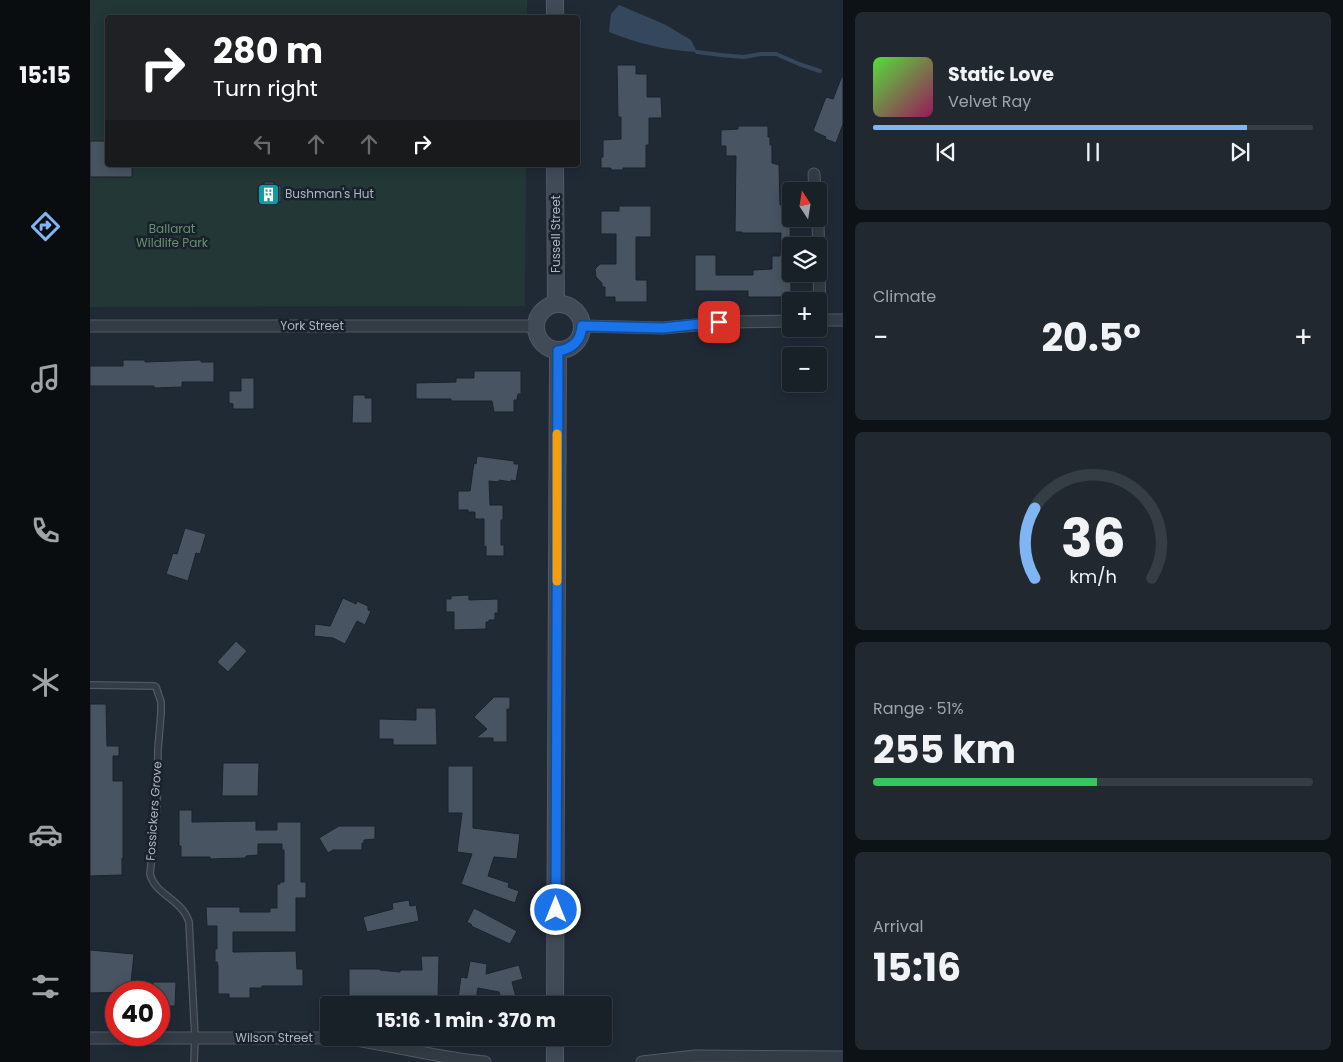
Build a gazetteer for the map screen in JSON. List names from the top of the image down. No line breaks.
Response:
{"streets":{"street":["Fussell Street","York Street","Wilson Street"],"lane":["Fossickers Grove"]},"crossings":[["Fussell Street","York Street"],["Fossickers Grove","Wilson Street"]],"parks":["Ballarat Wildlife Park"],"places":{"building":["Bushman's Hut"]},"north":"top","page":{"tabs":"15:15","turn":["280 m","Turn right"],"song":["Static Love","Velvet Ray"],"map_buttons":["+","−"],"tile":["Climate",["Range · 51%","255 km"],["Arrival","15:16"]],"heat":["−","20.5°","+"],"limit":"40","trip":"15:16 · 1 min · 370 m","gauge":["36","km/h"]}}
